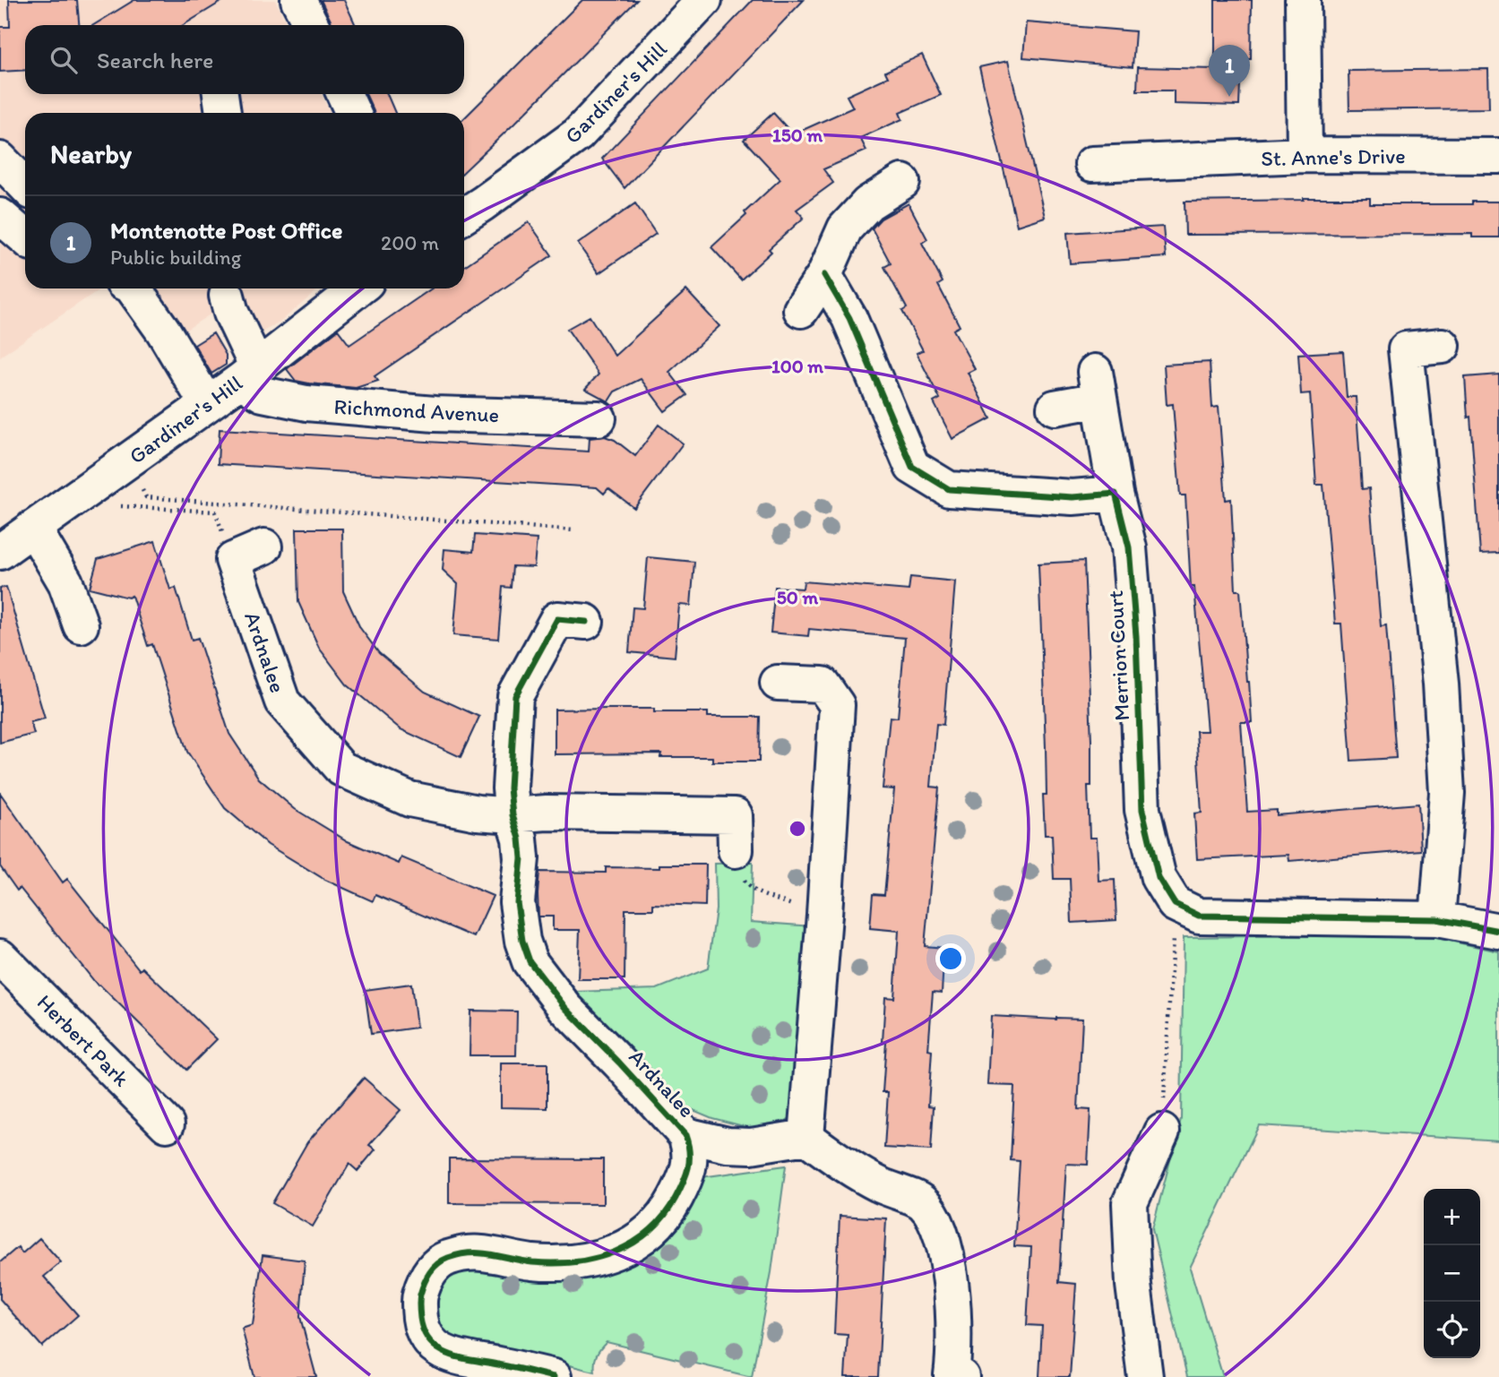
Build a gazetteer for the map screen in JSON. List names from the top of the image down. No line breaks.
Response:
{"streets":{"street":["Gardiner's Hill","St. Anne's Drive","Richmond Avenue","Ardnalee","Merrion Court","Herbert Park"]},"crossings":[["Gardiner's Hill","Richmond Avenue"]],"page":{"search":"Search here","pins":"1","heading":"Nearby","list":[{"mark":"1","name":"Montenotte Post Office","note":"Public building","value":"200 m"}],"map_buttons":["+","−"]},"rings":["150 m","100 m","50 m"]}
